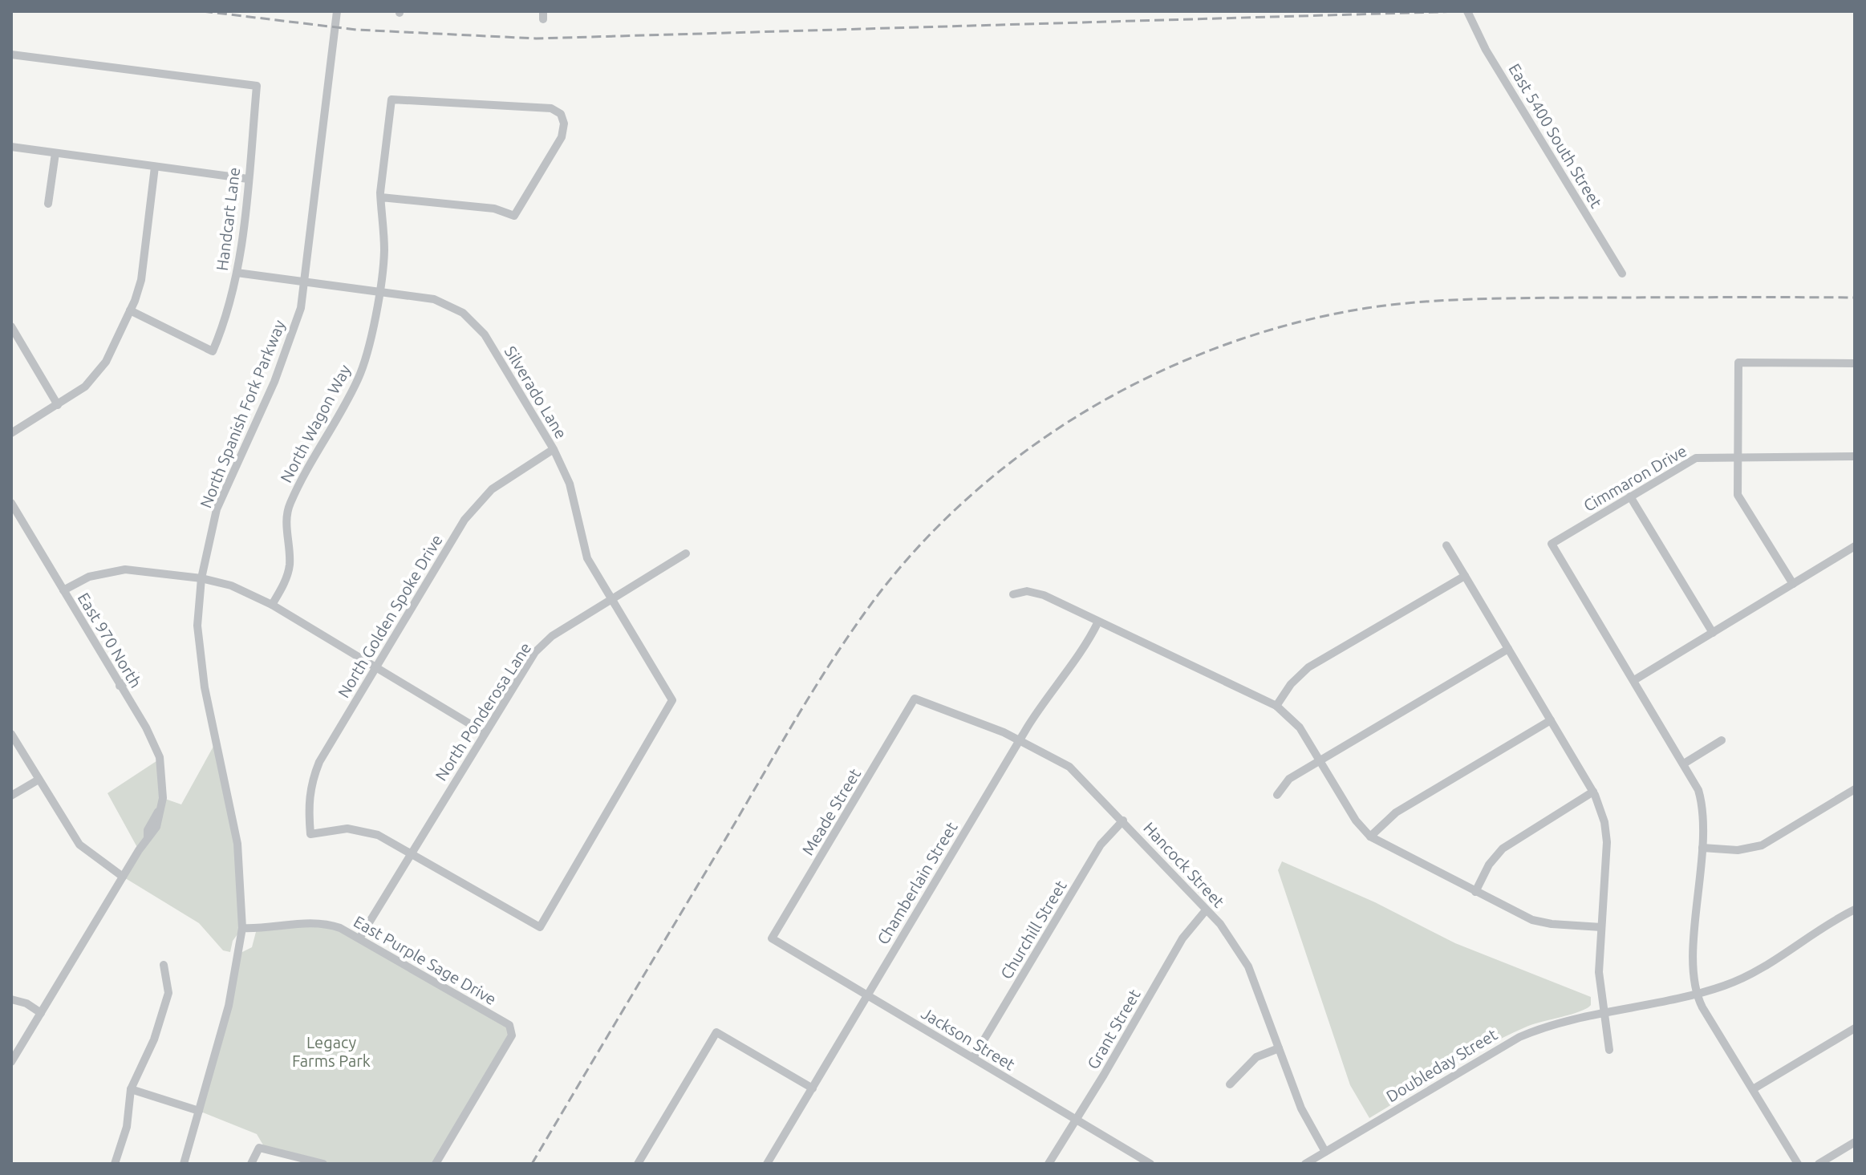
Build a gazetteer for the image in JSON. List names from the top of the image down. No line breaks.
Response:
{"streets":{"street":["East 5400 South Street","Handcart Lane","Silverado Lane","North Spanish Fork Parkway","North Wagon Way","Cimmaron Drive","North Golden Spoke Drive","East 970 North","North Ponderosa Lane","Meade Street","Hancock Street","Chamberlain Street","Churchill Street","East Purple Sage Drive","Grant Street","Jackson Street","Doubleday Street"]},"crossings":[["Handcart Lane","Silverado Lane"],["Silverado Lane","North Spanish Fork Parkway"],["Silverado Lane","North Wagon Way"],["Silverado Lane","North Golden Spoke Drive"],["Silverado Lane","North Ponderosa Lane"],["North Spanish Fork Parkway","East Purple Sage Drive"],["North Golden Spoke Drive","North Ponderosa Lane"],["North Ponderosa Lane","East Purple Sage Drive"],["Meade Street","Hancock Street"],["Meade Street","Jackson Street"],["Hancock Street","Chamberlain Street"],["Hancock Street","Churchill Street"],["Hancock Street","Grant Street"],["Hancock Street","Doubleday Street"],["Chamberlain Street","Jackson Street"],["Churchill Street","Jackson Street"],["Grant Street","Jackson Street"]],"parks":["Legacy Farms Park"]}
